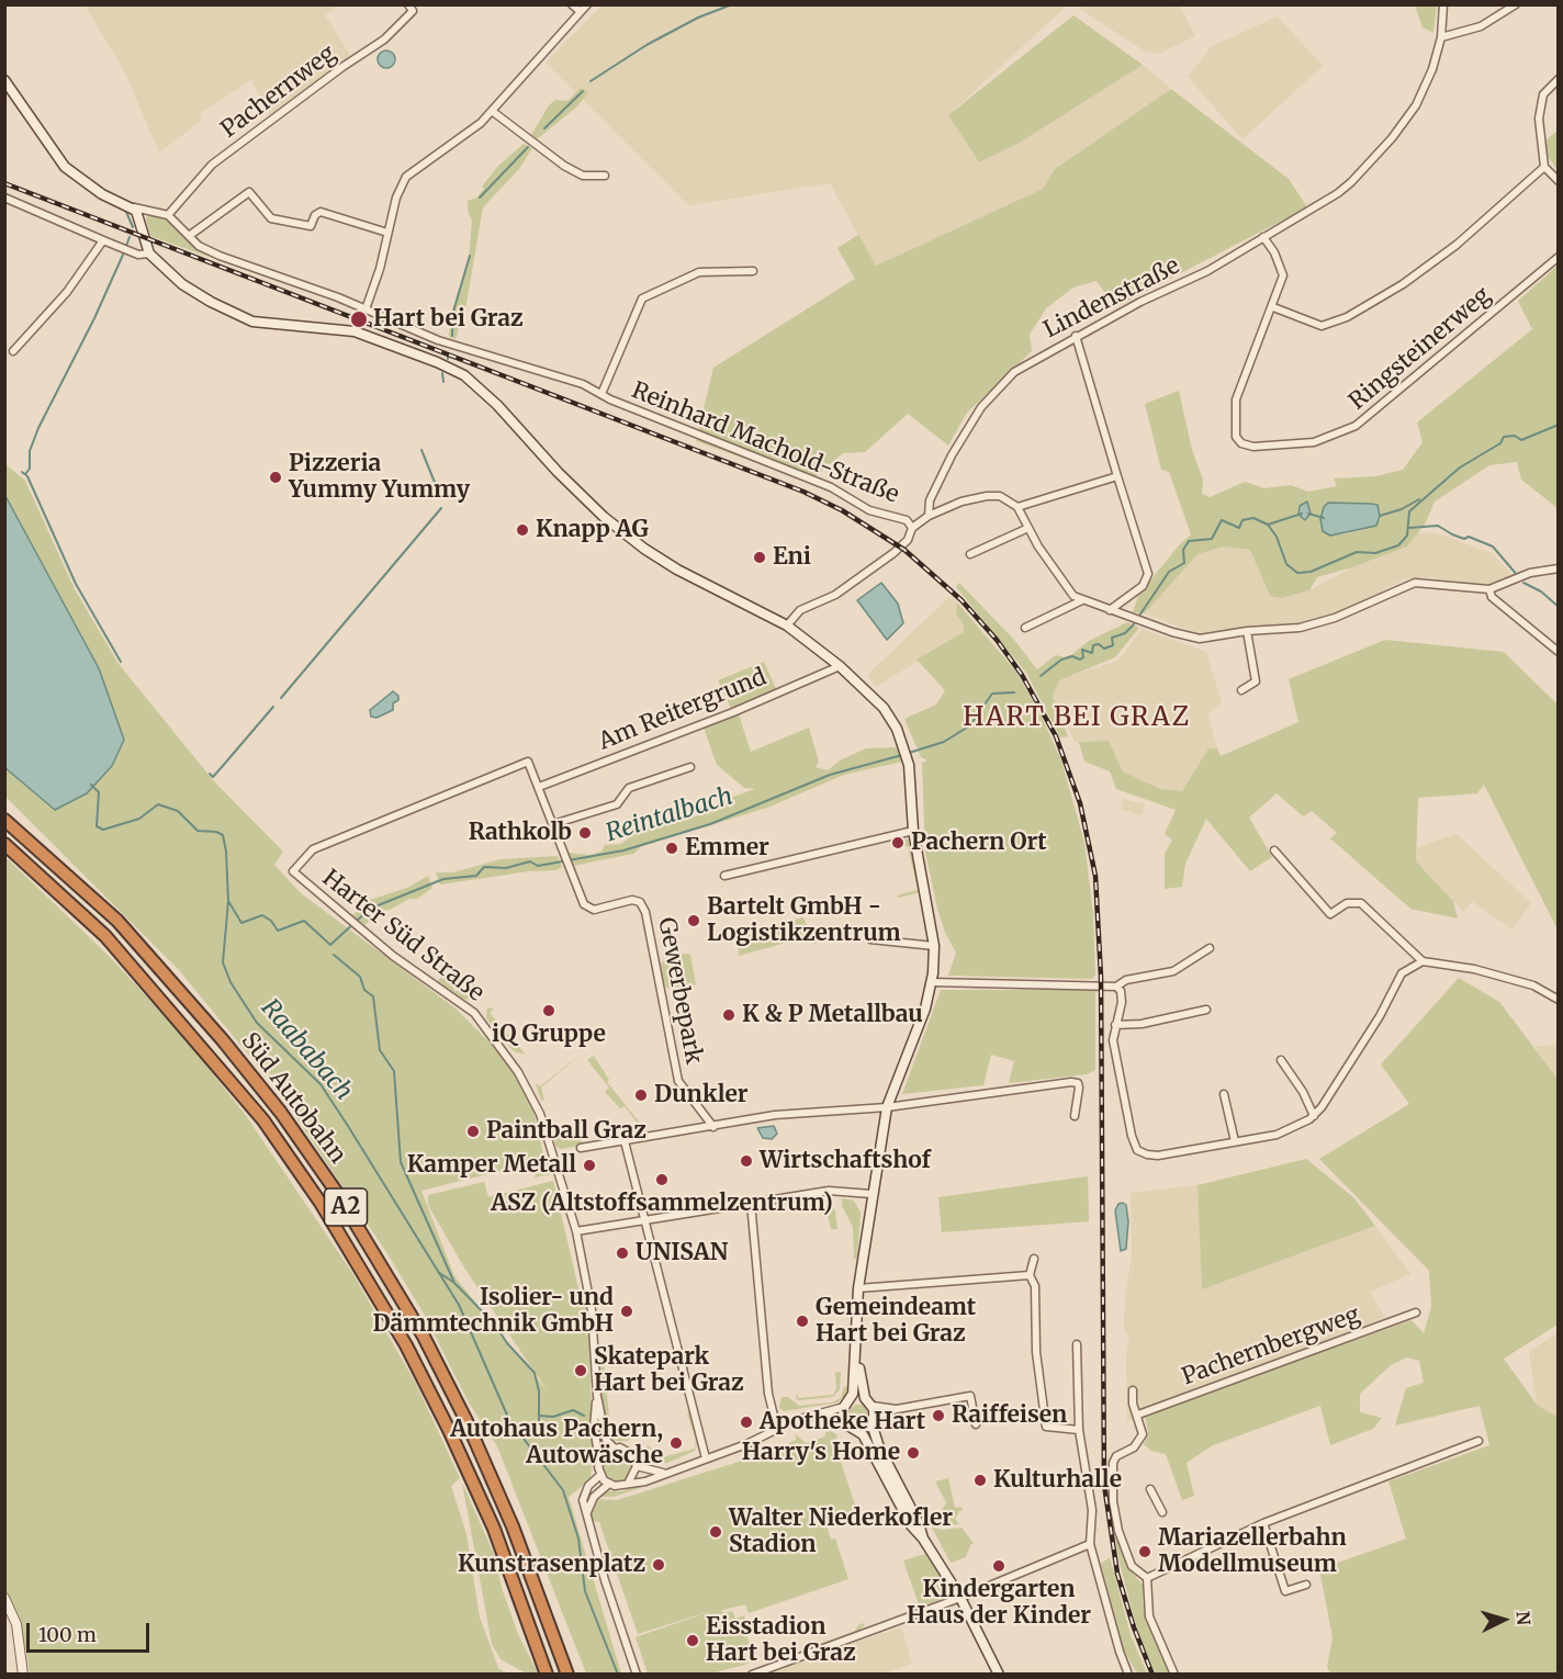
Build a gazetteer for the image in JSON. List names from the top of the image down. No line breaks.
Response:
{"streets":{"highway":["Süd Autobahn","A2"],"street":["Pachernweg","Lindenstraße","Ringsteinerweg","Reinhard Machold-Straße","Am Reitergrund","Harter Süd Straße","Gewerbepark","Pachernbergweg"]},"crossings":[["Pachernweg","Reinhard Machold-Straße"],["Lindenstraße","Ringsteinerweg"],["Am Reitergrund","Gewerbepark"],["Harter Süd Straße","Gewerbepark"]],"districts":["HART BEI GRAZ"],"water":["Reintalbach","Raababach"],"places":["Hart bei Graz","Pizzeria Yummy Yummy","Knapp AG","Eni","Rathkolb","Pachern Ort","Emmer","Bartelt GmbH - Logistikzentrum","iQ Gruppe","K & P Metallbau","Dunkler","Paintball Graz","Wirtschaftshof","Kamper Metall","ASZ (Altstoffsammelzentrum)","UNISAN","Isolier- und Dämmtechnik GmbH","Gemeindeamt Hart bei Graz","Skatepark Hart bei Graz","Raiffeisen","Apotheke Hart","Autohaus Pachern, Autowäsche","Harry's Home","Kulturhalle","Walter Niederkofler Stadion","Mariazellerbahn Modellmuseum","Kunstrasenplatz","Kindergarten Haus der Kinder","Eisstadion Hart bei Graz"],"scale_bar":"100 m","north":"right"}
